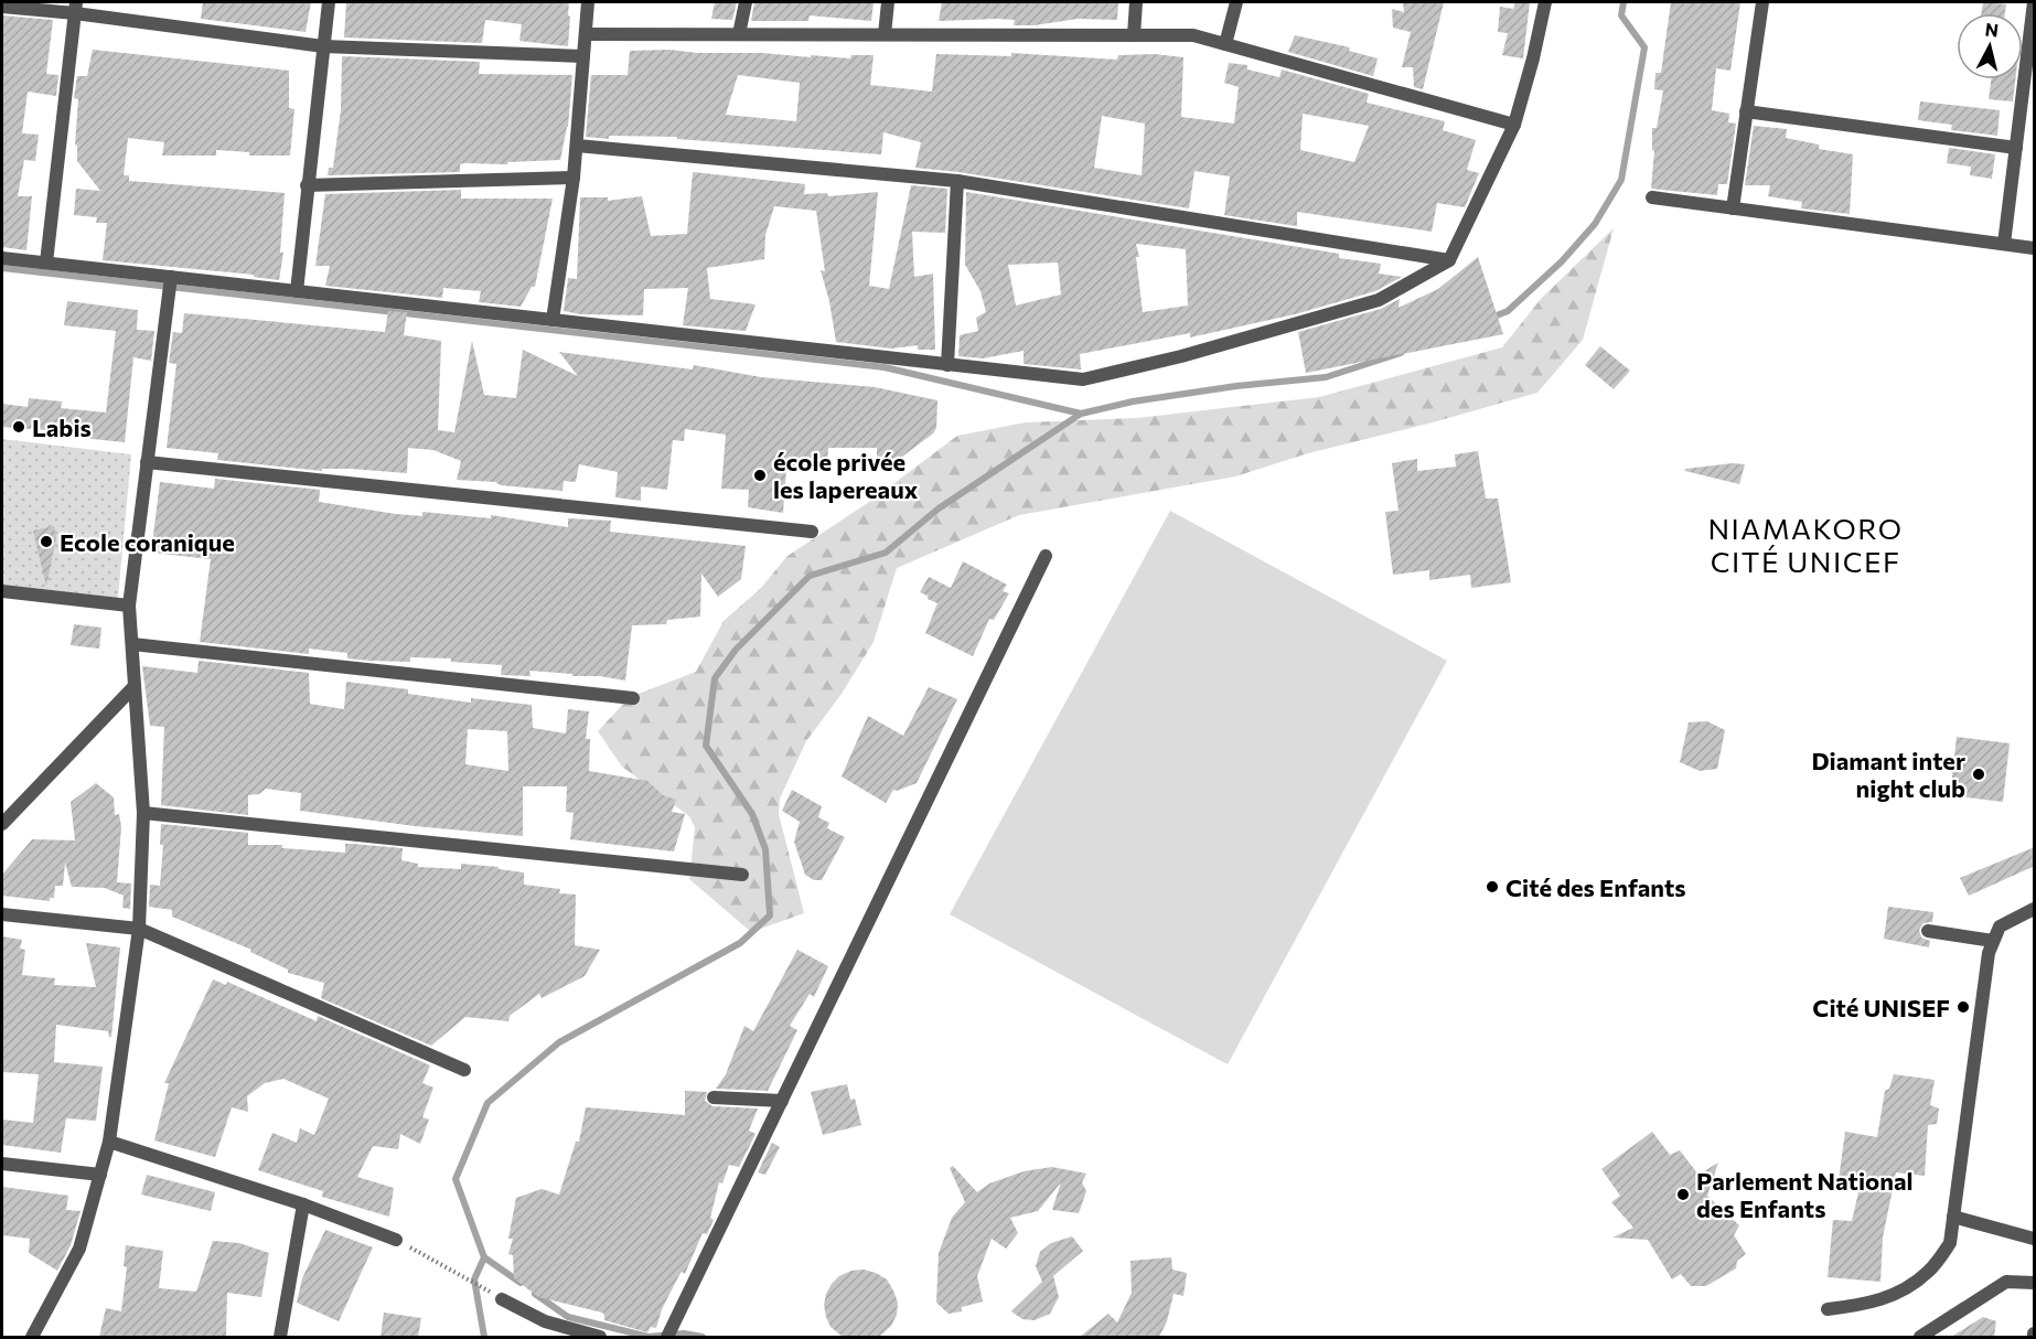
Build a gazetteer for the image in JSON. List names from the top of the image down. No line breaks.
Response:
{"districts":["NIAMAKORO CITÉ UNICEF"],"places":["Labis","école privée les lapereaux","Ecole coranique","Diamant inter night club","Cité des Enfants","Cité UNISEF","Parlement National des Enfants"],"north":"top"}
